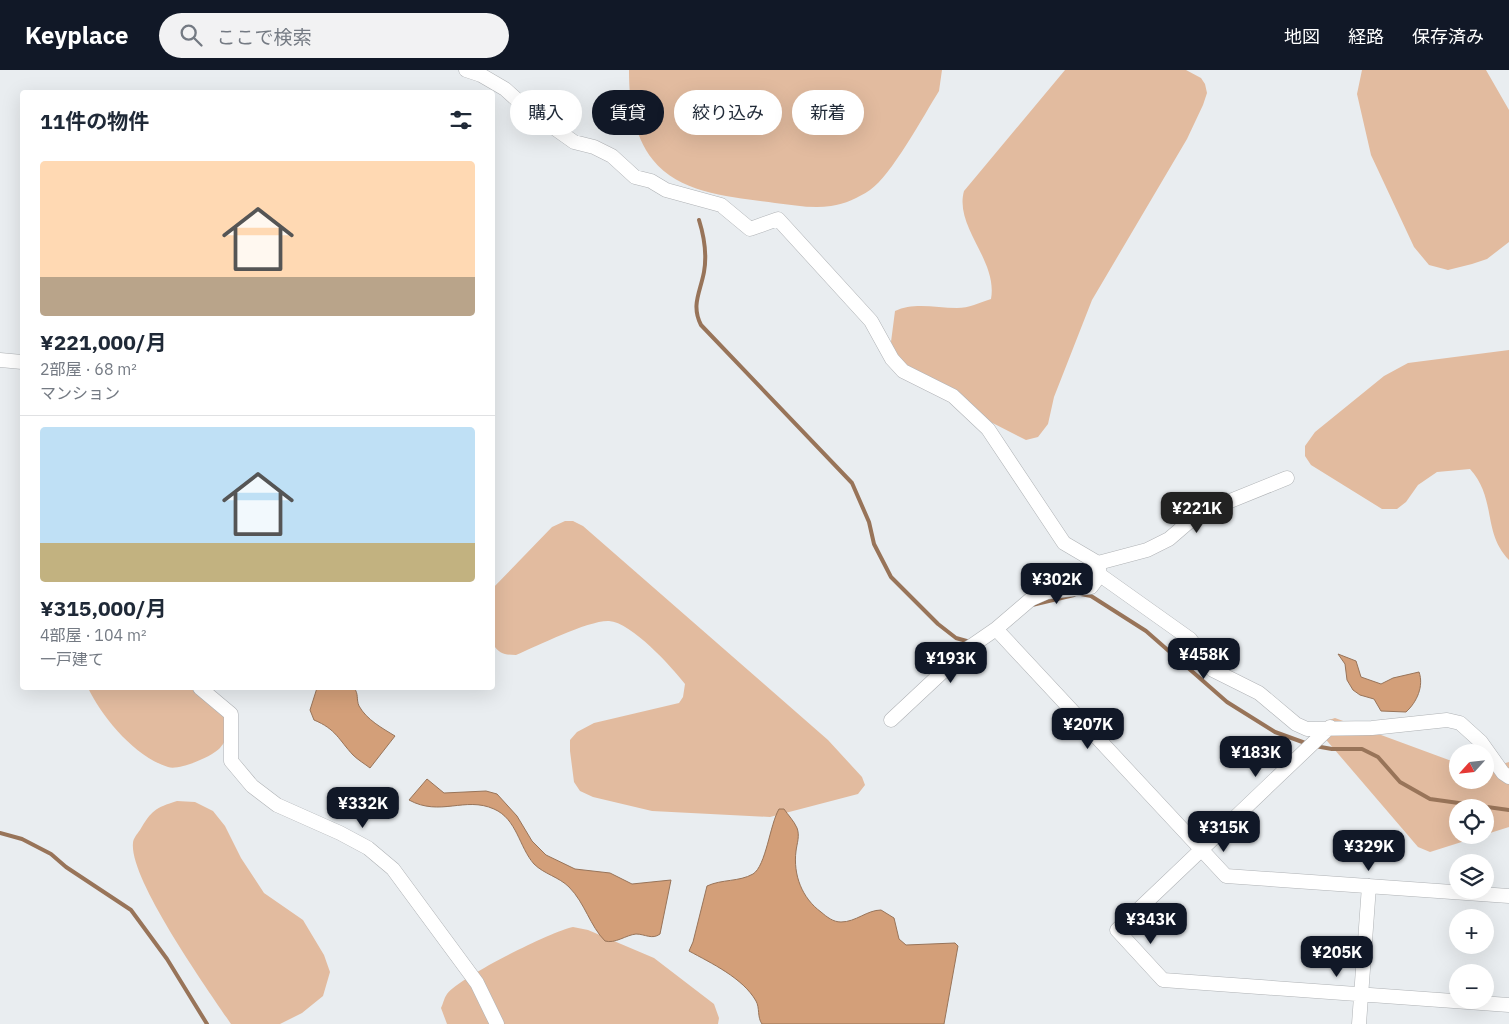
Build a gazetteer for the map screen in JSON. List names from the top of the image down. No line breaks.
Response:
{"north":"bottom left","page":{"header":"Keyplace","search":"ここで検索","nav":["地図","経路","保存済み"],"chip":["購入","賃貸","絞り込み","新着"],"heading":"11件の物件","list":[{"name":"¥221,000/月","note":"2部屋 · 68 m² · マンション"},{"name":"¥315,000/月","note":"4部屋 · 104 m² · 一戸建て"}],"price":["¥221K","¥302K","¥458K","¥193K","¥207K","¥183K","¥332K","¥315K","¥329K","¥343K","¥205K"],"map_buttons":["+","−"]}}
